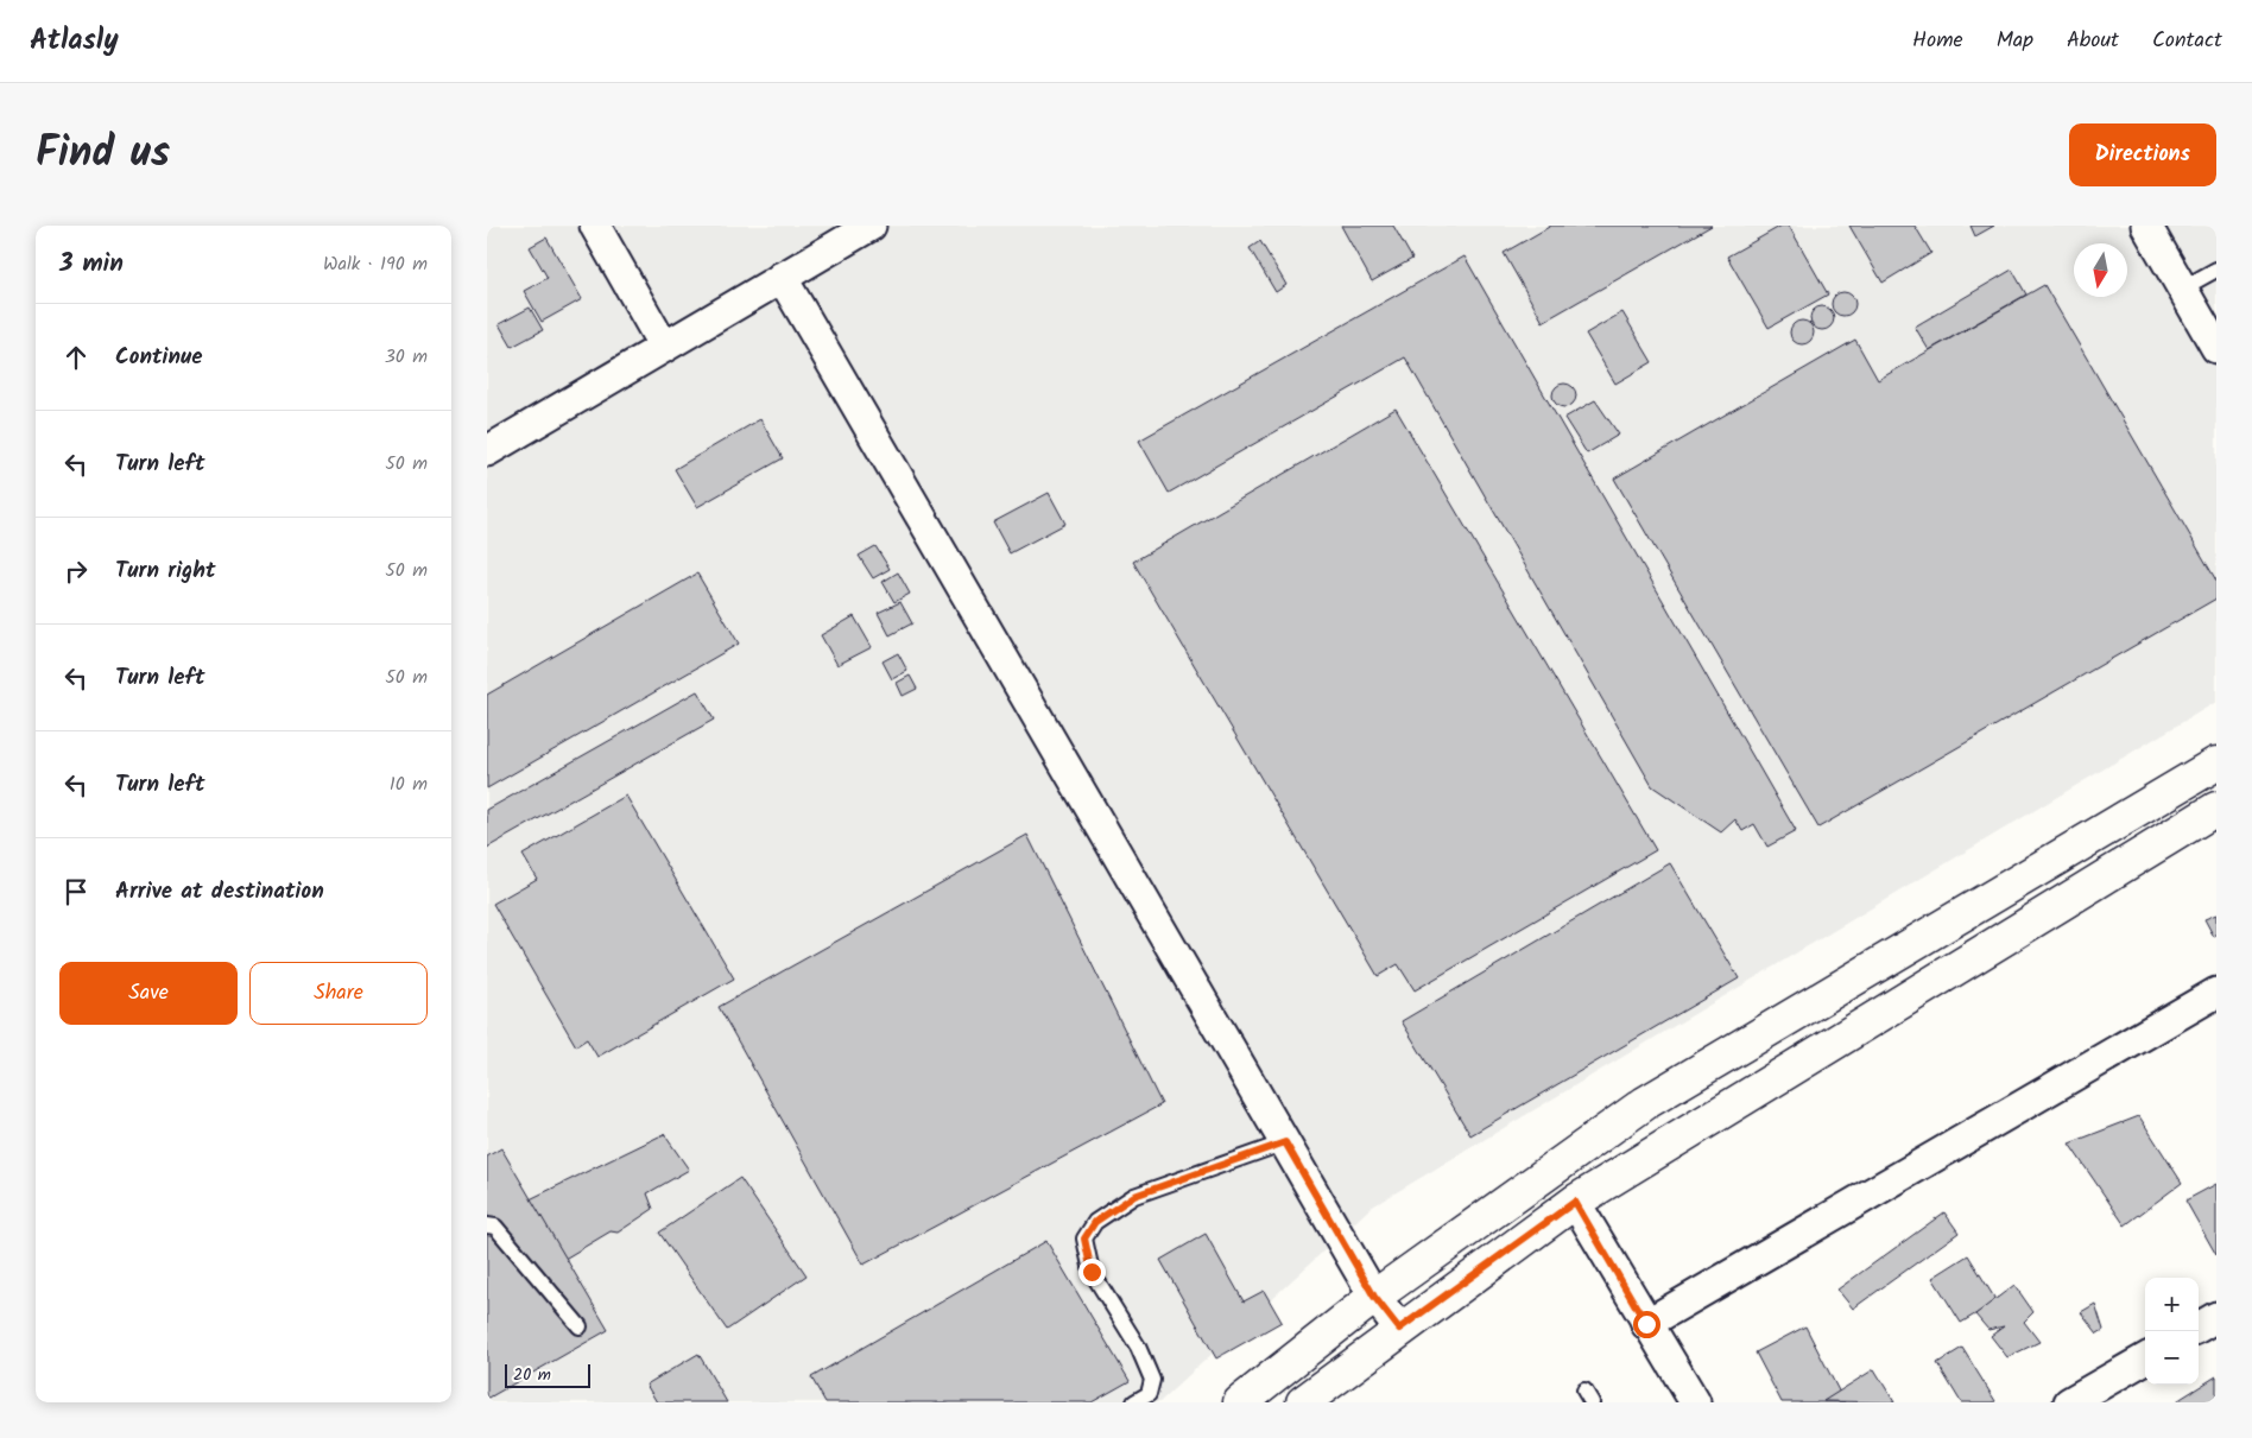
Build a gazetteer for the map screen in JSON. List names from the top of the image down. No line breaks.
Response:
{"scale_bar":"20 m","north":"bottom","page":{"header":"Atlasly","nav":["Home","Map","About","Contact"],"title":"Find us","buttons":["Directions",["Save","Share"]],"heading":["3 min","Walk · 190 m"],"list":[["Continue","30 m"],["Turn left","50 m"],["Turn right","50 m"],["Turn left","50 m"],["Turn left","10 m"],"Arrive at destination"],"map_buttons":["+","−"],"scale":"20 m"}}
